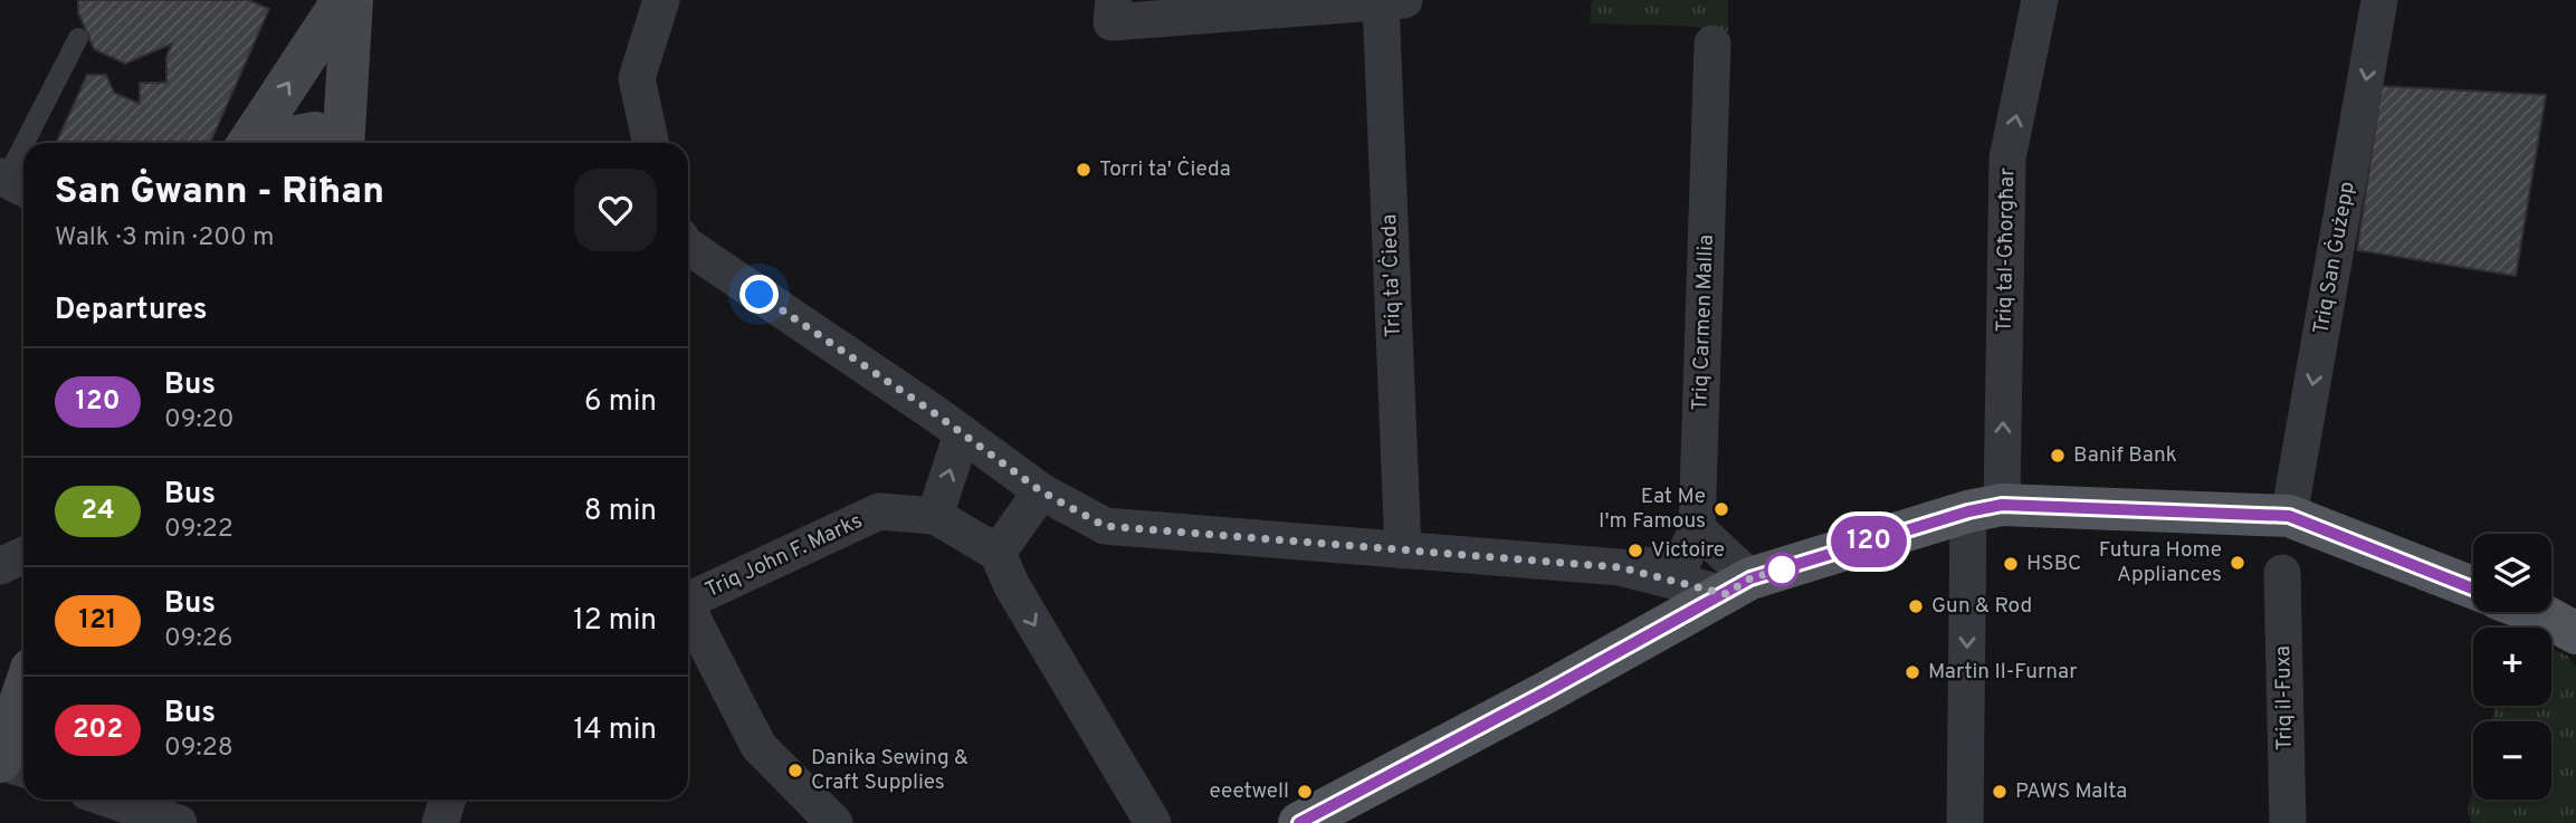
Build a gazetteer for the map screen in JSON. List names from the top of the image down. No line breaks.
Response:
{"streets":{"street":["Triq tal-Għorgħar","Triq San Ġużepp","Triq ta' Ċieda","Triq Carmen Mallia","Triq John F. Marks","Triq il-Fuxa"]},"one_way":["Triq San Ġużepp"],"places":["Torri ta' Ċieda","Banif Bank","Eat Me I'm Famous","Victoire","Futura Home Appliances","HSBC","Gun & Rod","Martin Il-Furnar","Danika Sewing & Craft Supplies","eeetwell","PAWS Malta"],"lines":["bus line 120"],"page":{"on_map":"120","heading":[["San Ġwann - Riħan","Walk · 3 min · 200 m"],"Departures"],"list":[{"mark":"120","name":"Bus","note":"09:20","value":"6 min"},{"mark":"24","name":"Bus","note":"09:22","value":"8 min"},{"mark":"121","name":"Bus","note":"09:26","value":"12 min"},{"mark":"202","name":"Bus","note":"09:28","value":"14 min"}],"map_buttons":["+","−"]}}
